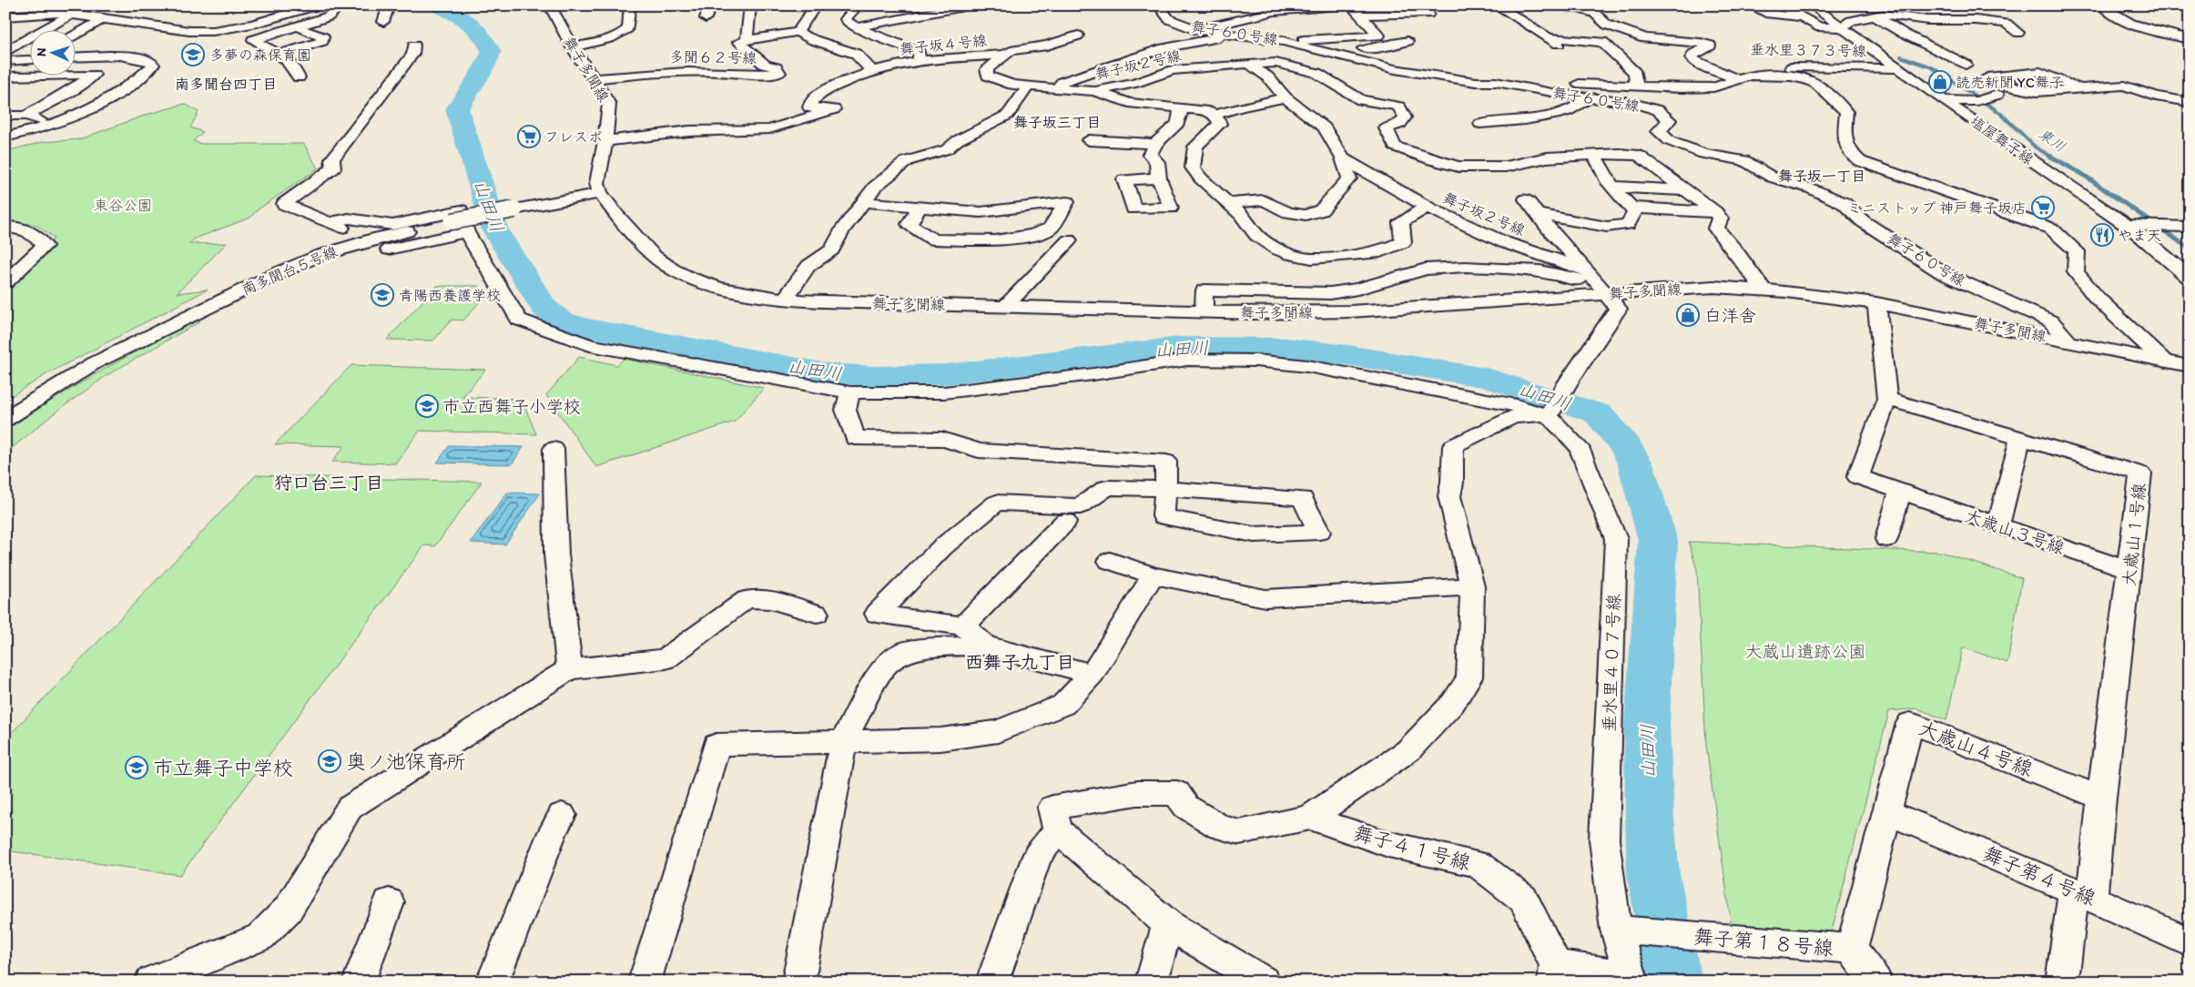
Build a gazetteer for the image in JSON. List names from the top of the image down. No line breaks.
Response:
{"streets":{"street":["舞子６０号線","舞子坂４号線","垂水里３７３号線","多聞６２号線","舞子坂２号線","舞子多聞線","塩屋舞子線","南多聞台５号線","大歳山３号線","大歳山１号線","垂水里４０７号線","大歳山４号線","舞子４１号線","舞子第４号線","舞子第１８号線"]},"crossings":[["舞子６０号線","舞子坂２号線"],["舞子６０号線","舞子多聞線"],["舞子坂４号線","舞子多聞線"],["垂水里３７３号線","塩屋舞子線"],["多聞６２号線","舞子多聞線"],["舞子多聞線","南多聞台５号線"],["大歳山３号線","大歳山１号線"],["大歳山１号線","大歳山４号線"],["大歳山１号線","舞子第４号線"],["垂水里４０７号線","舞子４１号線"],["垂水里４０７号線","舞子第１８号線"],["大歳山４号線","舞子第４号線"],["大歳山４号線","舞子第１８号線"],["舞子第４号線","舞子第１８号線"]],"districts":["南多聞台四丁目","舞子坂三丁目","舞子坂一丁目","狩口台三丁目","西舞子九丁目"],"water":["東川","山田川"],"parks":["東谷公園","大蔵山遺跡公園"],"places":{"school or university":["多夢の森保育園","青陽西養護学校","市立西舞子小学校","奥ノ池保育所","市立舞子中学校"],"shop":["読売新聞 YC舞子","白洋舎"],"supermarket":["フレスポ","ミニストップ 神戸舞子坂店"],"restaurant":["やま天"]},"north":"left"}
